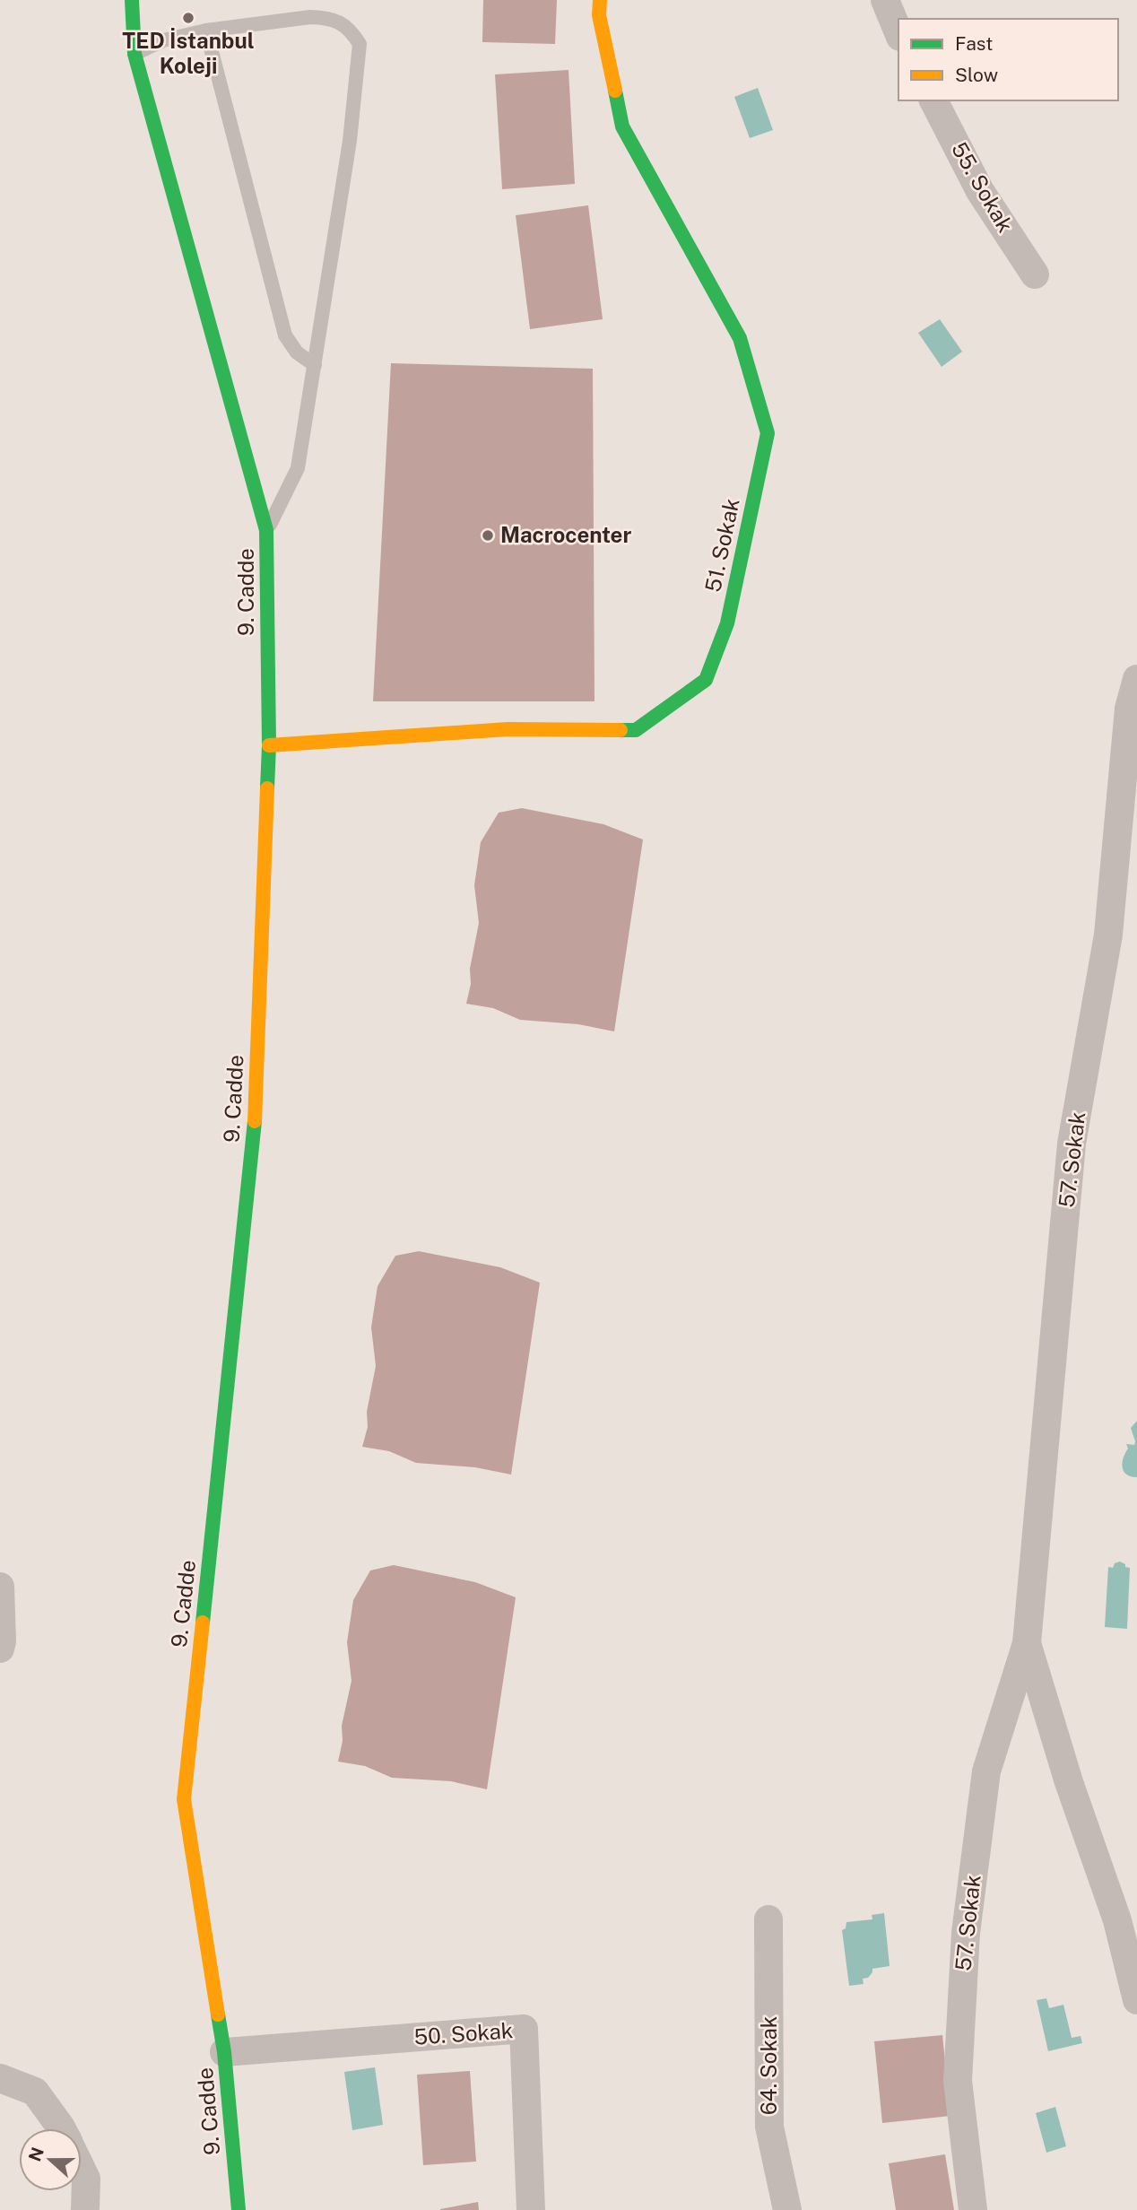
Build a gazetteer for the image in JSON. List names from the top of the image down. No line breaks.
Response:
{"streets":{"street":["55. Sokak","51. Sokak","9. Cadde","57. Sokak","50. Sokak","64. Sokak"]},"crossings":[["51. Sokak","9. Cadde"],["9. Cadde","50. Sokak"]],"places":["TED İstanbul Koleji","Macrocenter"],"legend":["Fast","Slow"],"north":"left"}
